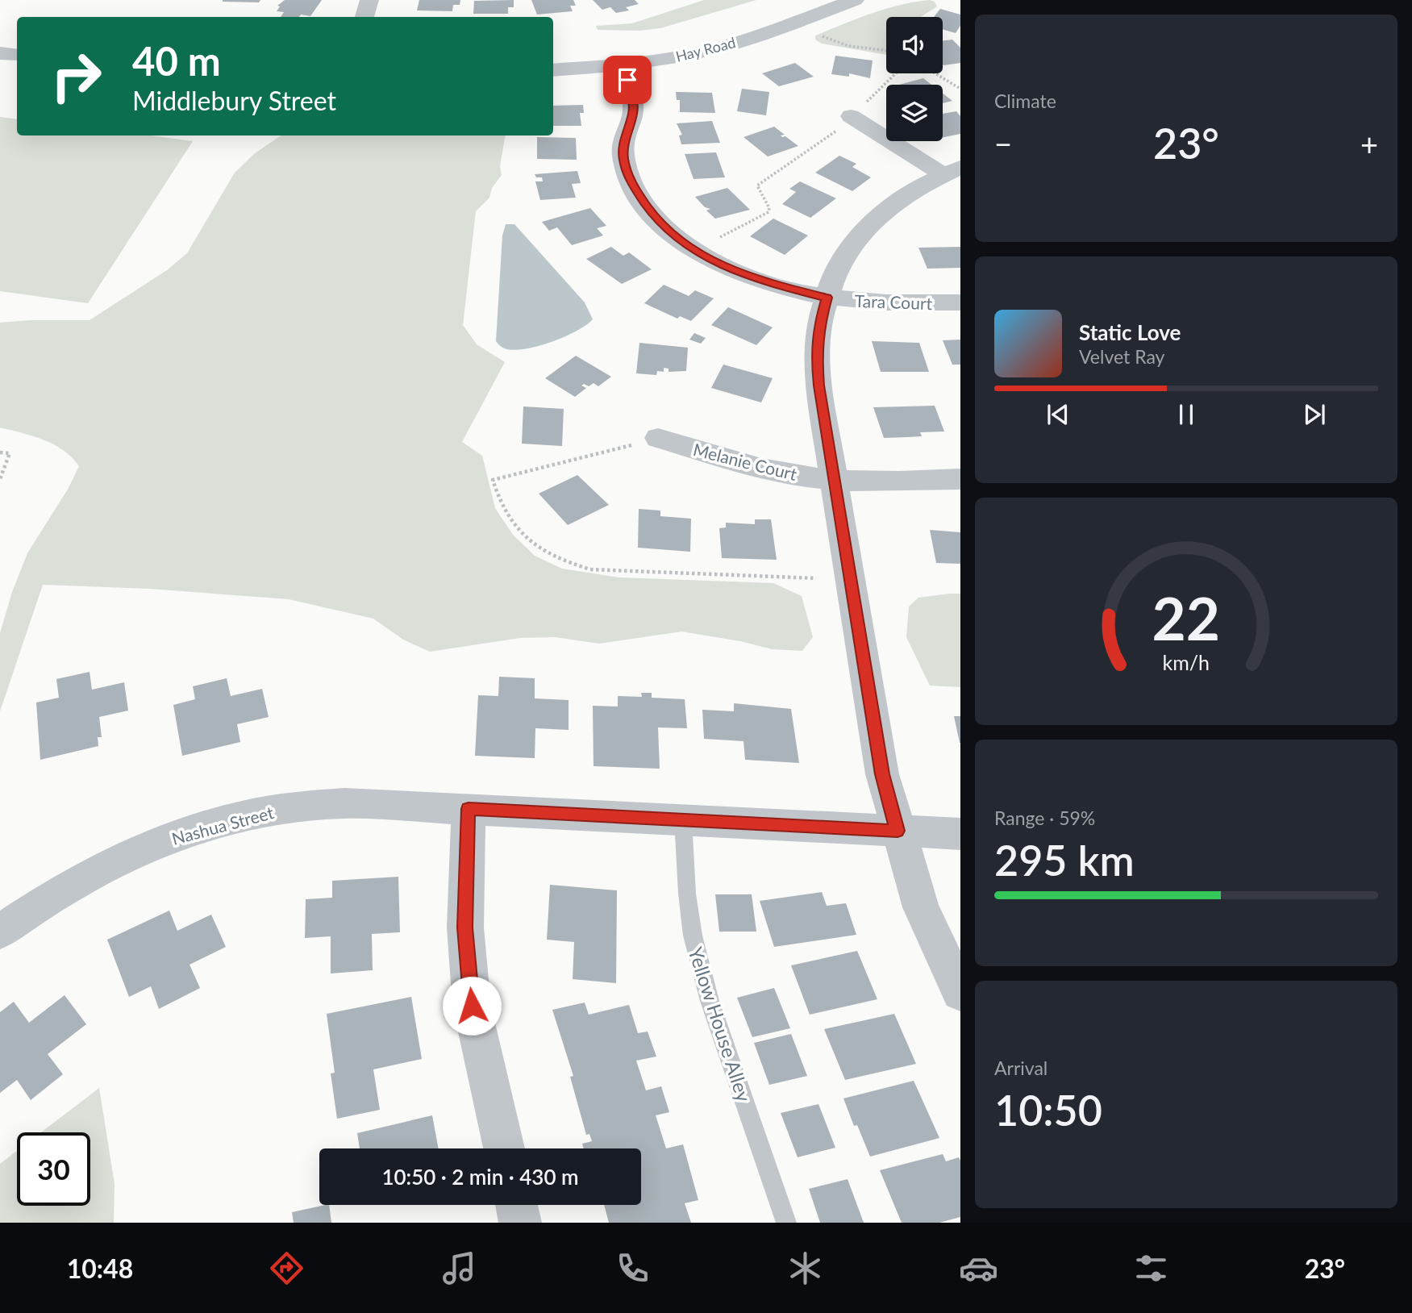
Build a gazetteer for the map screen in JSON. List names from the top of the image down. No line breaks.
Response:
{"streets":{"street":["Hay Road","Tara Court","Melanie Court","Nashua Street"],"lane":["Yellow House Alley"]},"crossings":[["Hay Road","Tara Court"],["Nashua Street","Yellow House Alley"]],"page":{"tile":["Climate",["Range · 59%","295 km"],["Arrival","10:50"]],"turn":["40 m","Middlebury Street"],"heat":["−","23°","+"],"song":["Static Love","Velvet Ray"],"limit":"30","trip":"10:50 · 2 min · 430 m","tabs":["10:48","23°"],"gauge":["22","km/h"]}}
